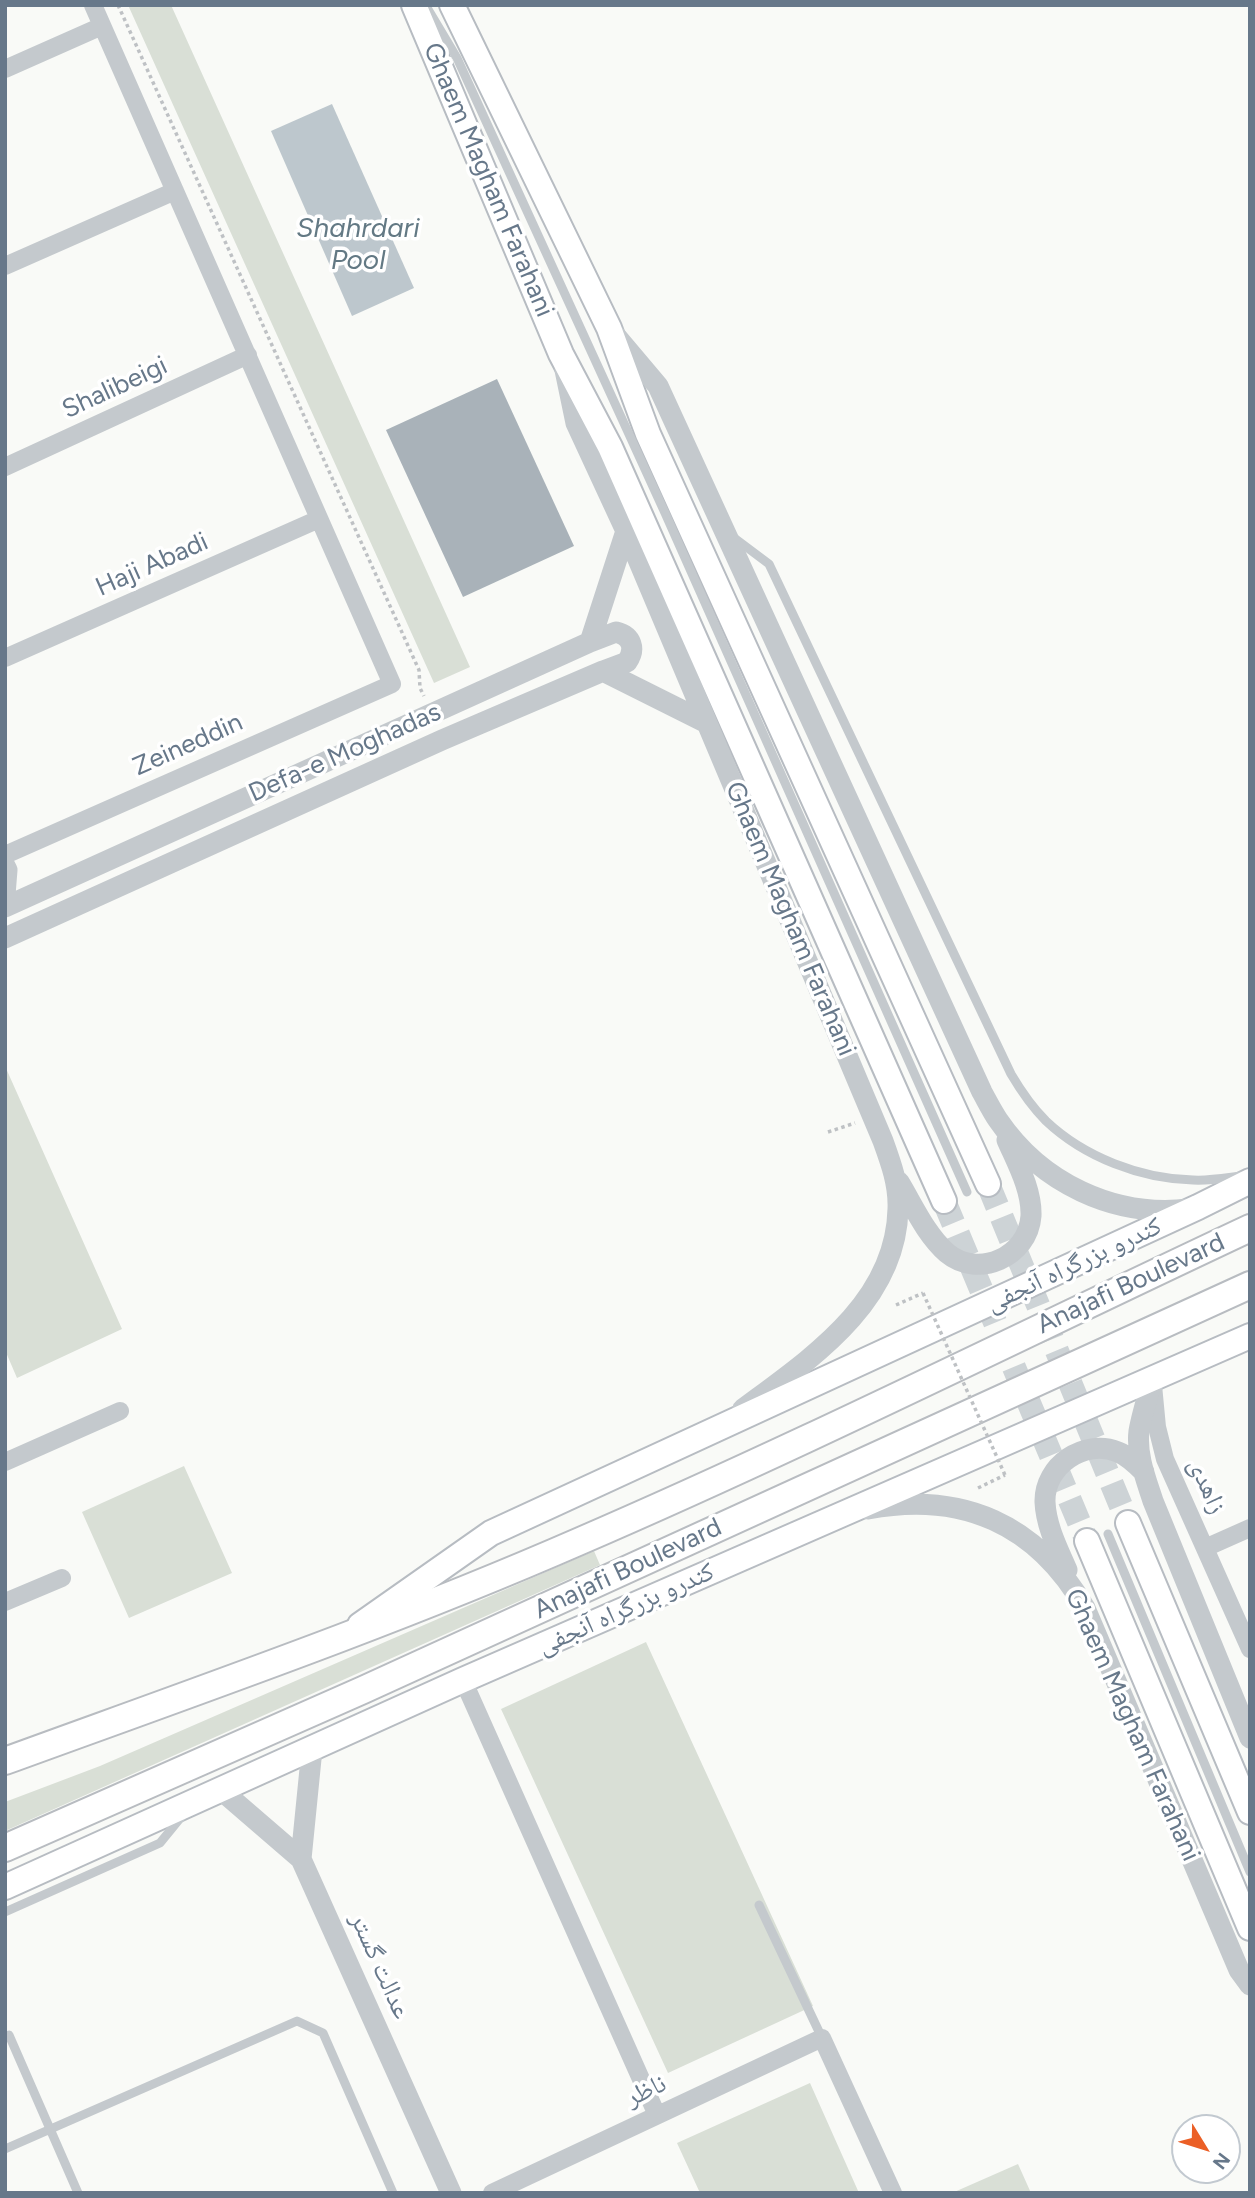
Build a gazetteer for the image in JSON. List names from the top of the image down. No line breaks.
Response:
{"streets":{"main road":["Ghaem Magham Farahani","کندرو بزرگراه آنجفی","Anajafi Boulevard"],"street":["Shalibeigi","Haji Abadi","Zeineddin","Defa-e Moghadas","زاهدی","عدالت گستر","ناظر"]},"crossings":[["Ghaem Magham Farahani","کندرو بزرگراه آنجفی"],["Haji Abadi","Zeineddin"],["کندرو بزرگراه آنجفی","Anajafi Boulevard"],["کندرو بزرگراه آنجفی","زاهدی"],["کندرو بزرگراه آنجفی","عدالت گستر"]],"water":["Shahrdari Pool"],"north":"bottom right"}
